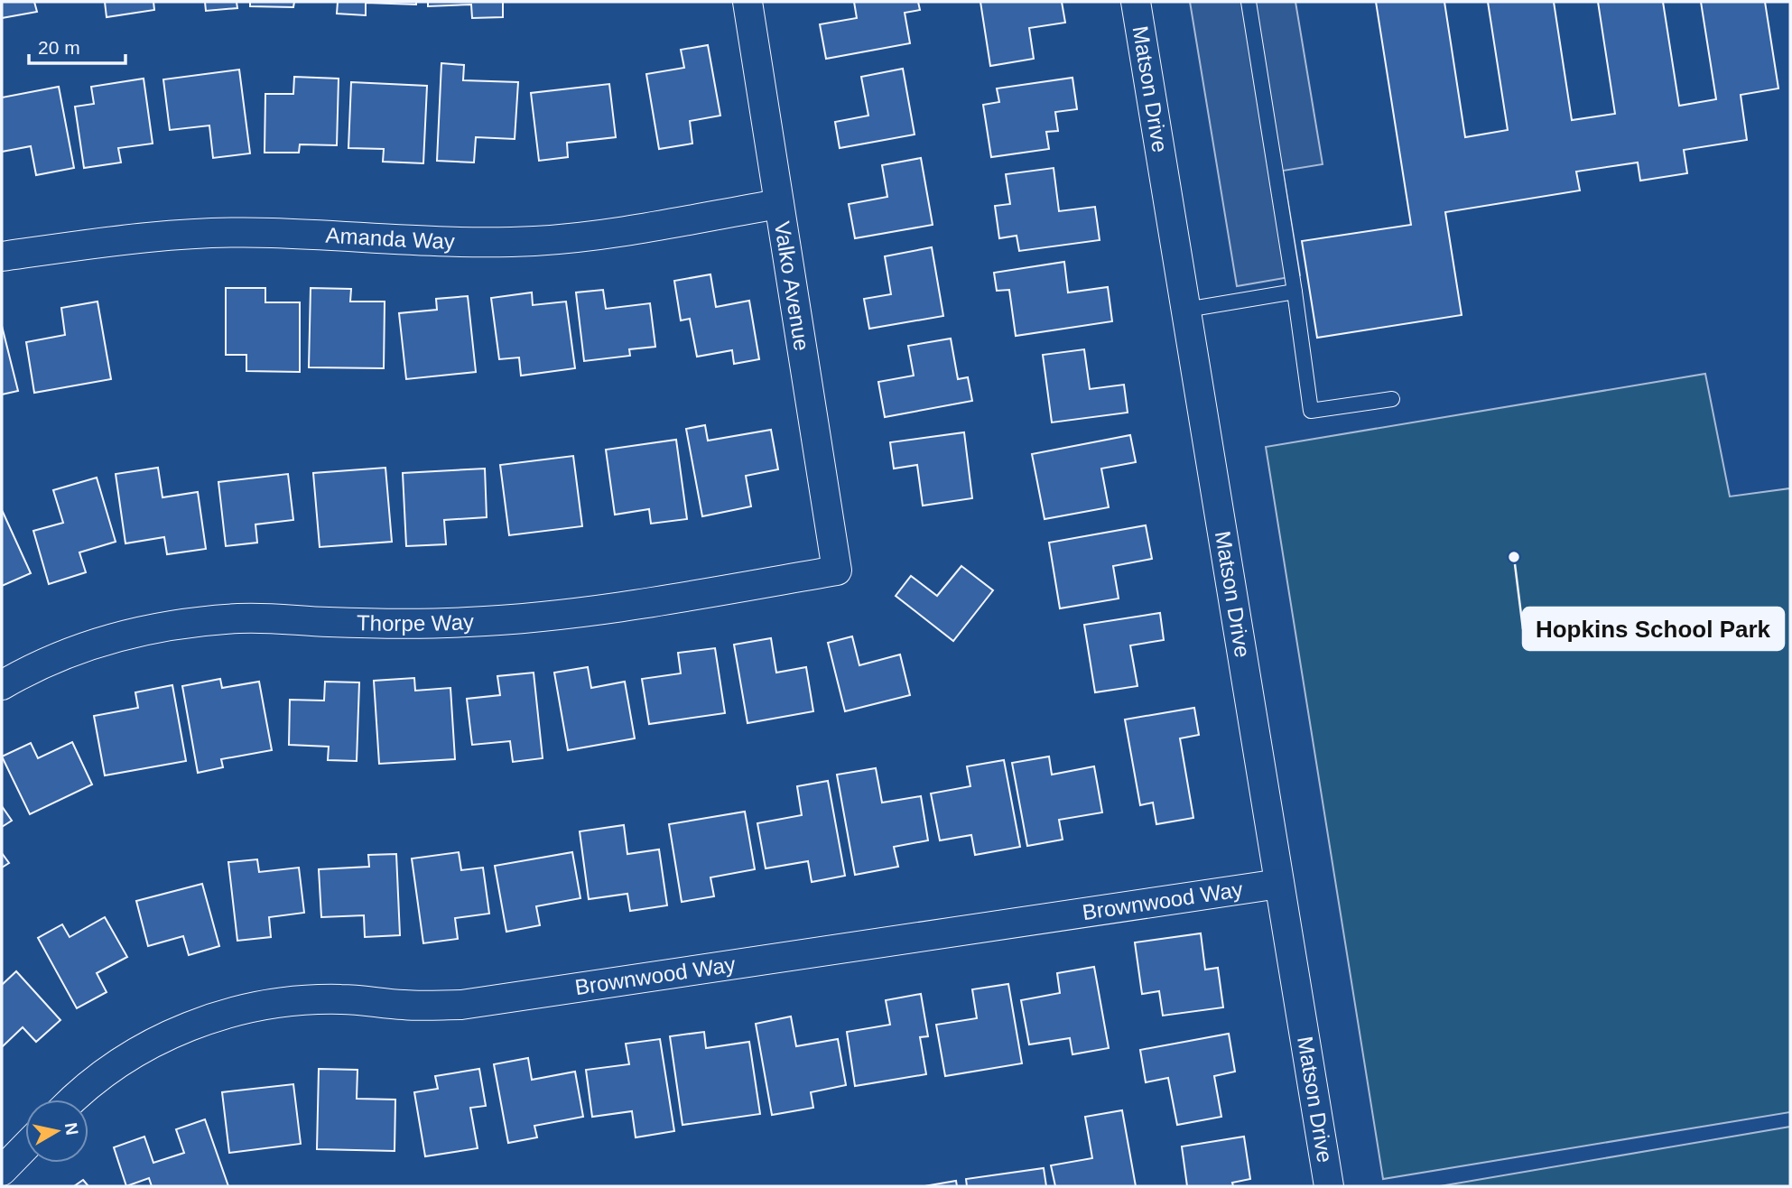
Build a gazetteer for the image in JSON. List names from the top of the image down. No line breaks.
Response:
{"streets":{"street":["Matson Drive","Amanda Way","Valko Avenue","Thorpe Way","Brownwood Way"]},"crossings":[["Matson Drive","Brownwood Way"],["Amanda Way","Valko Avenue"],["Valko Avenue","Thorpe Way"]],"places":["Hopkins School Park"],"scale_bar":"20 m","north":"right"}
